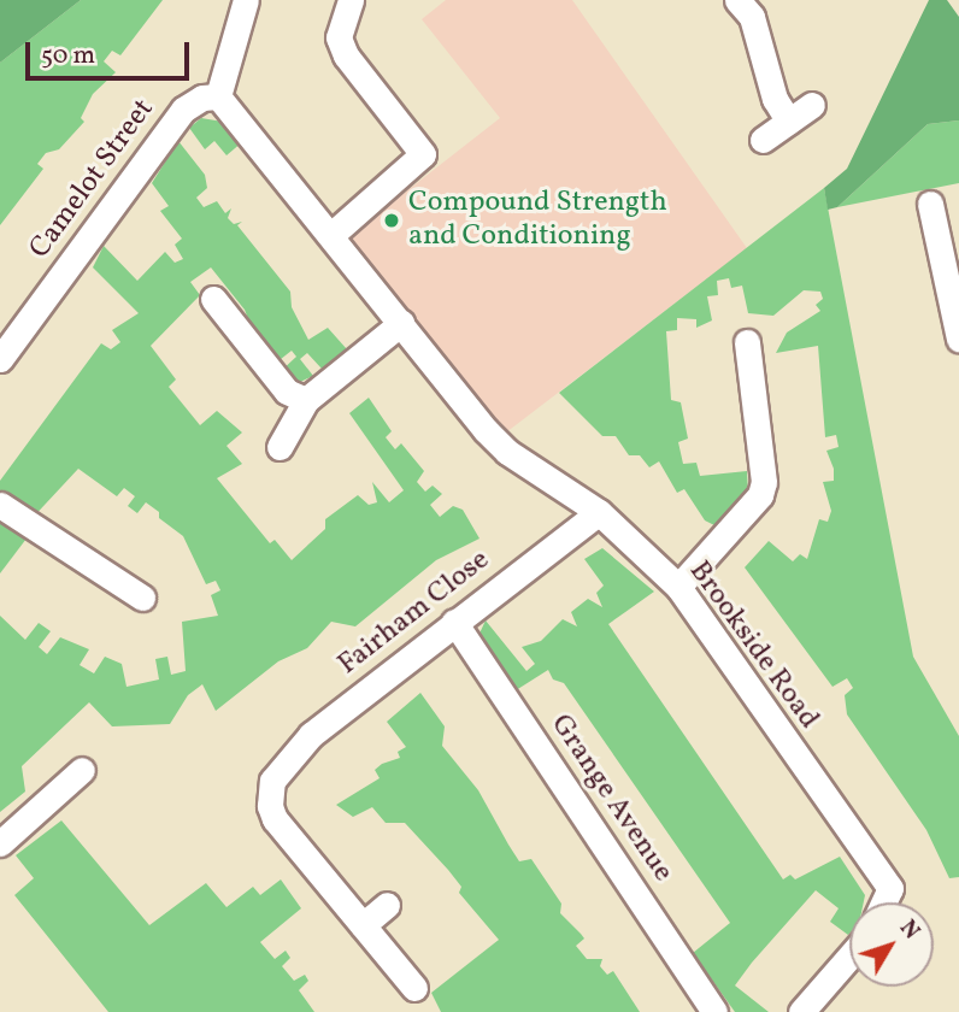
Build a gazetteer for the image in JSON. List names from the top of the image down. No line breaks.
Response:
{"streets":{"street":["Camelot Street","Fairham Close","Brookside Road","Grange Avenue"]},"crossings":[["Camelot Street","Brookside Road"],["Fairham Close","Brookside Road"],["Fairham Close","Grange Avenue"]],"places":["Compound Strength and Conditioning"],"scale_bar":"50 m","north":"top right"}
